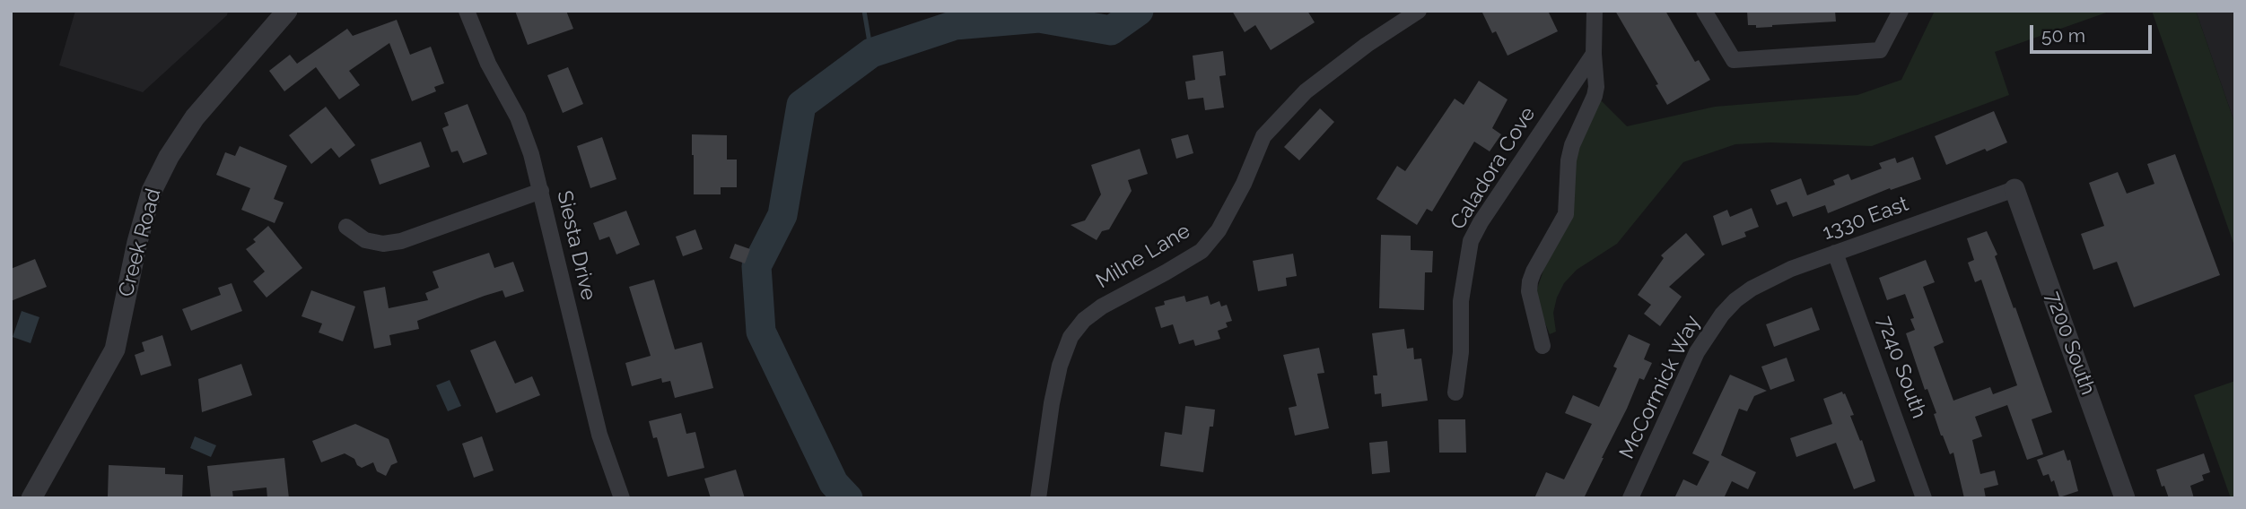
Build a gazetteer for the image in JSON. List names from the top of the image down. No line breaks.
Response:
{"streets":{"street":["Caladora Cove","1330 East","Creek Road","Siesta Drive","Milne Lane","7200 South","7240 South","McCormick Way"]},"crossings":[["1330 East","7200 South"],["1330 East","7240 South"],["1330 East","McCormick Way"]],"scale_bar":"50 m"}
